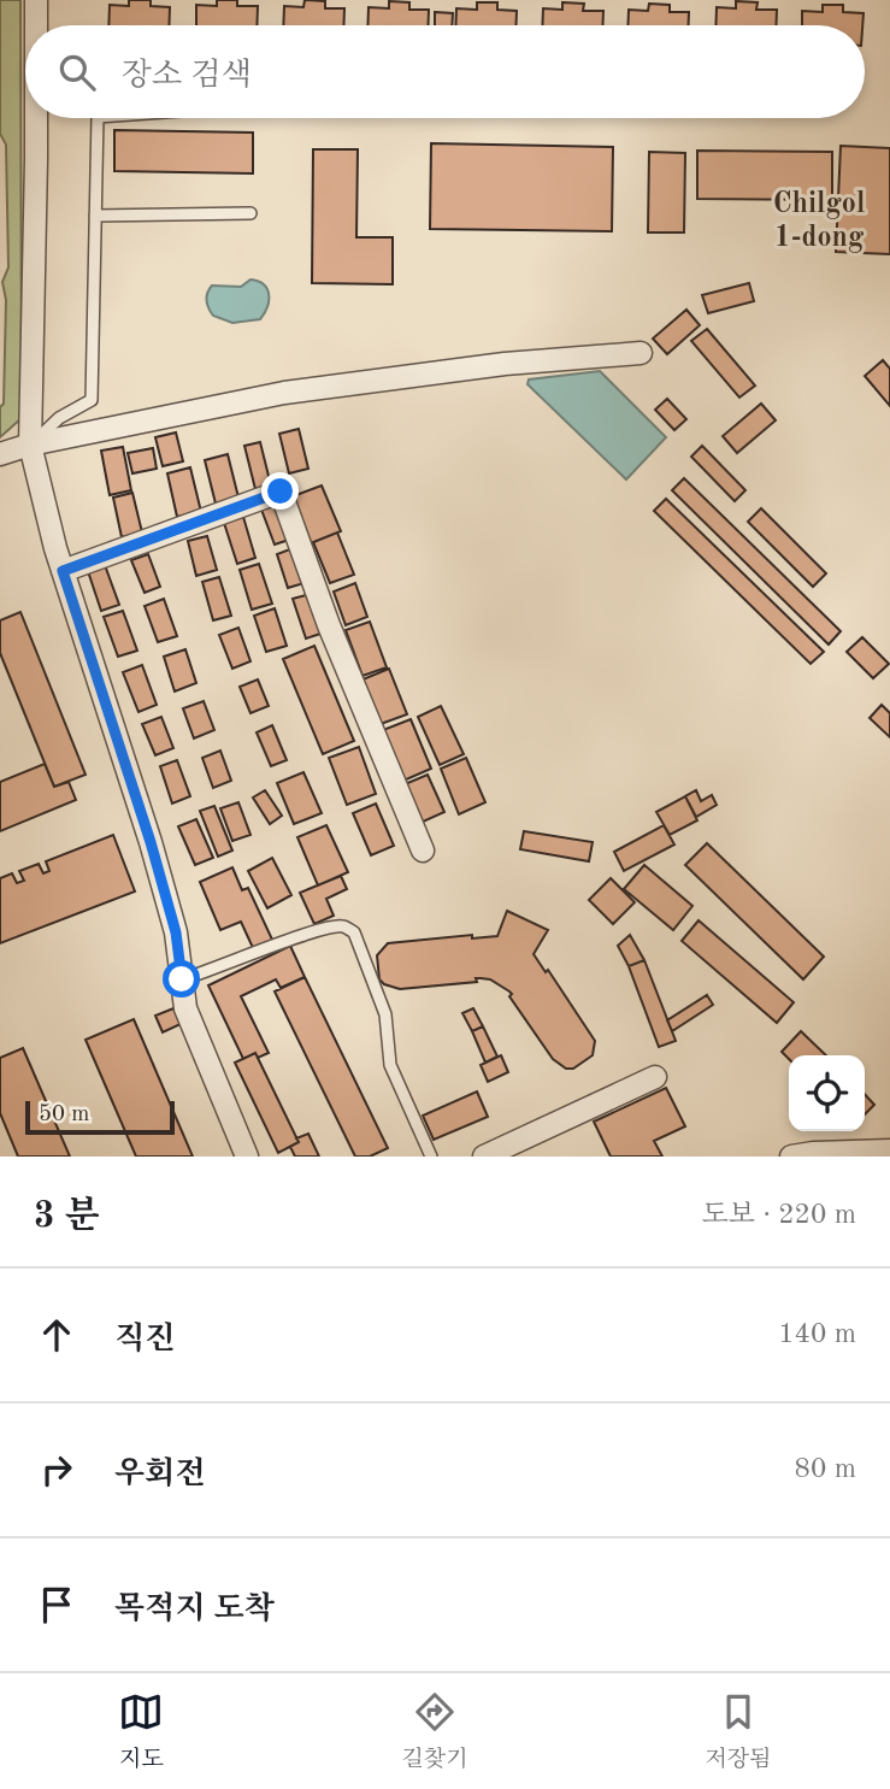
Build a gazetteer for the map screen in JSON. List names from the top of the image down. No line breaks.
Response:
{"districts":["Chilgol 1-dong"],"scale_bar":"50 m","page":{"search":"장소 검색","scale":"50 m","heading":["3 분","도보 · 220 m"],"list":[["직진","140 m"],["우회전","80 m"],"목적지 도착"],"nav":["지도","길찾기","저장됨"]}}
